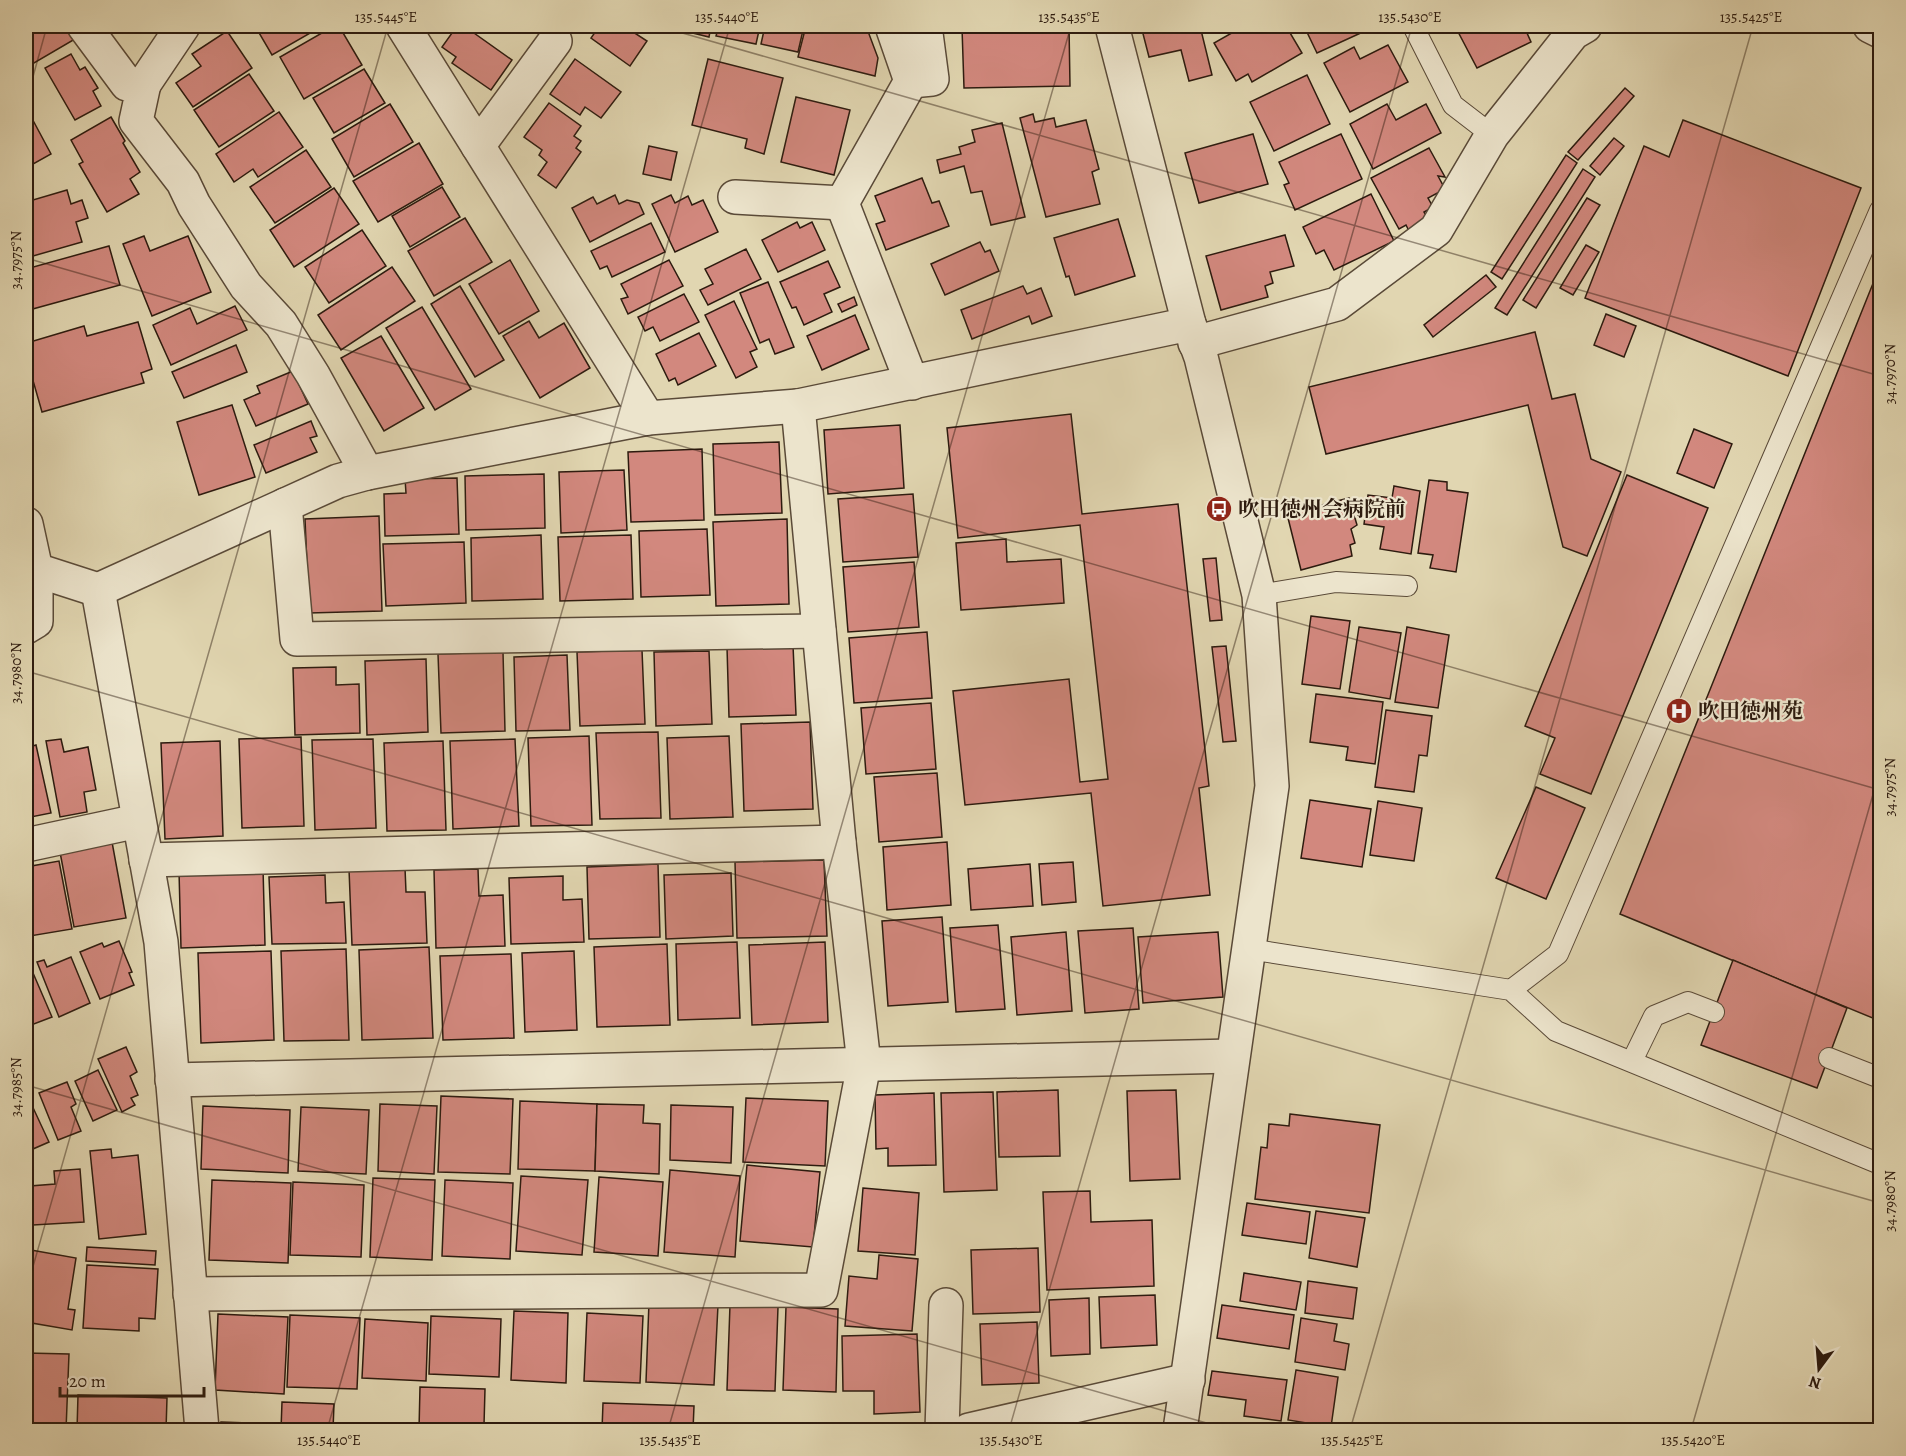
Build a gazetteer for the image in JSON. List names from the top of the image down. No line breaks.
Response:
{"places":{"bus stop":["吹田徳州会病院前"],"hospital":["吹田徳州苑"]},"scale_bar":"20 m","north":"bottom","coordinates":["135.5445°E","135.5440°E","135.5435°E","135.5430°E","135.5425°E","34.7975°N","34.7970°N","34.7980°N","34.7985°N","135.5420°E"]}
